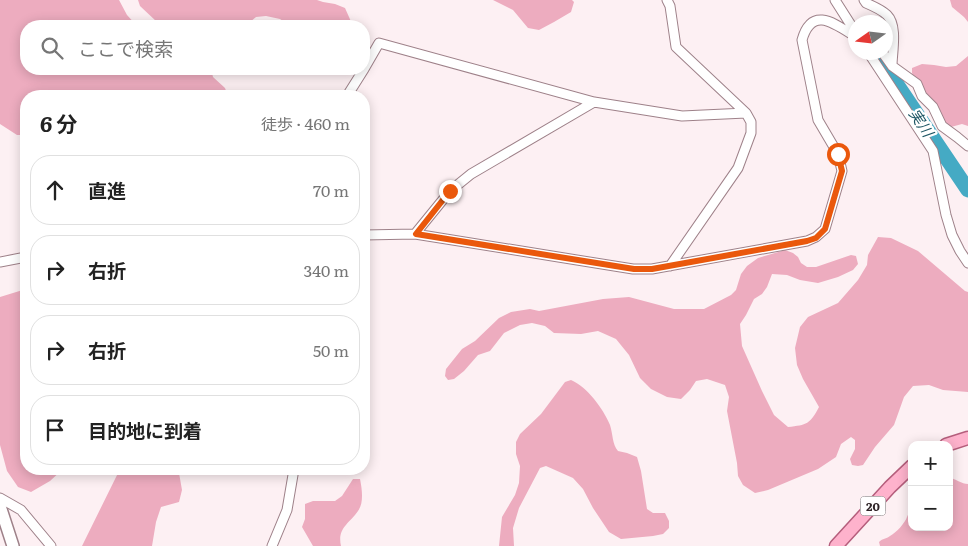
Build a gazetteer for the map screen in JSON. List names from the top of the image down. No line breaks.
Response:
{"streets":{"main road":["20"]},"water":["実川"],"north":"left","page":{"search":"ここで検索","heading":["6 分","徒歩 · 460 m"],"list":[["直進","70 m"],["右折","340 m"],["右折","50 m"],"目的地に到着"],"map_buttons":["+","−"]}}
